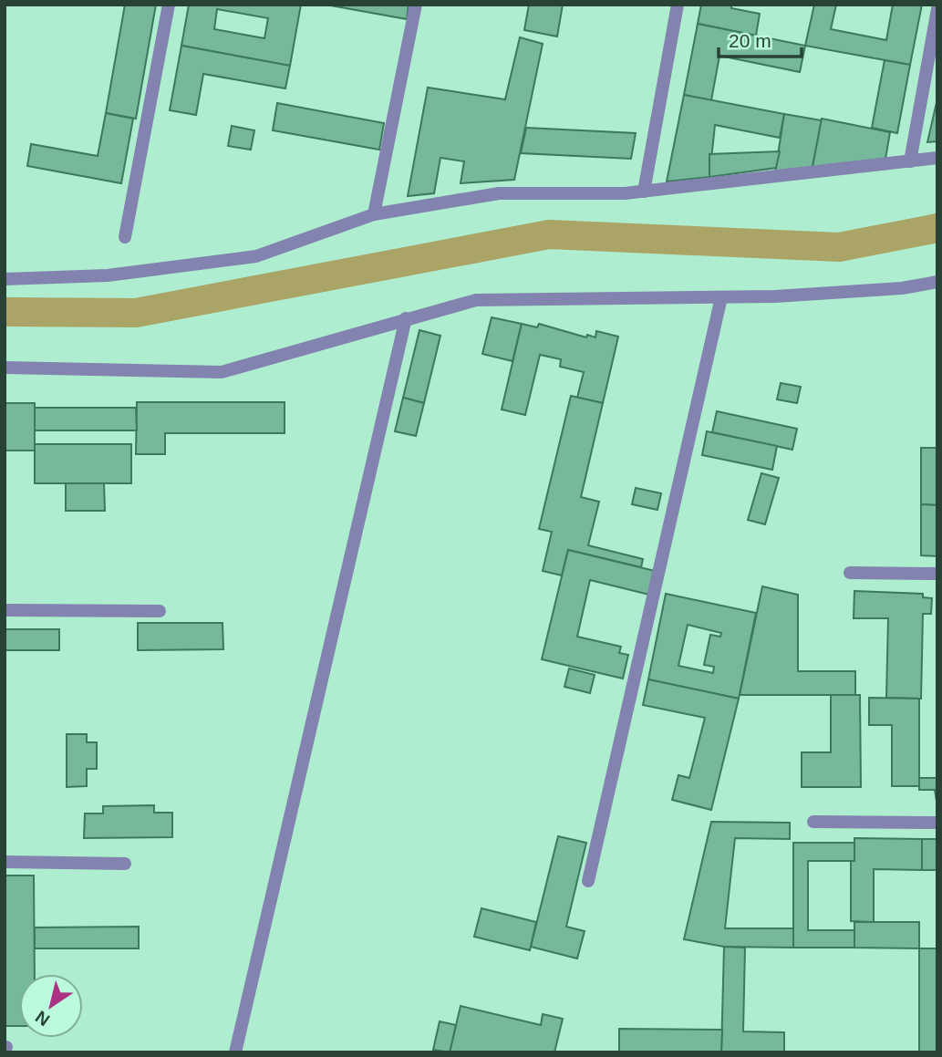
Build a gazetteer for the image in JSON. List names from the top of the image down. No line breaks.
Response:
{"scale_bar":"20 m","north":"bottom left"}
